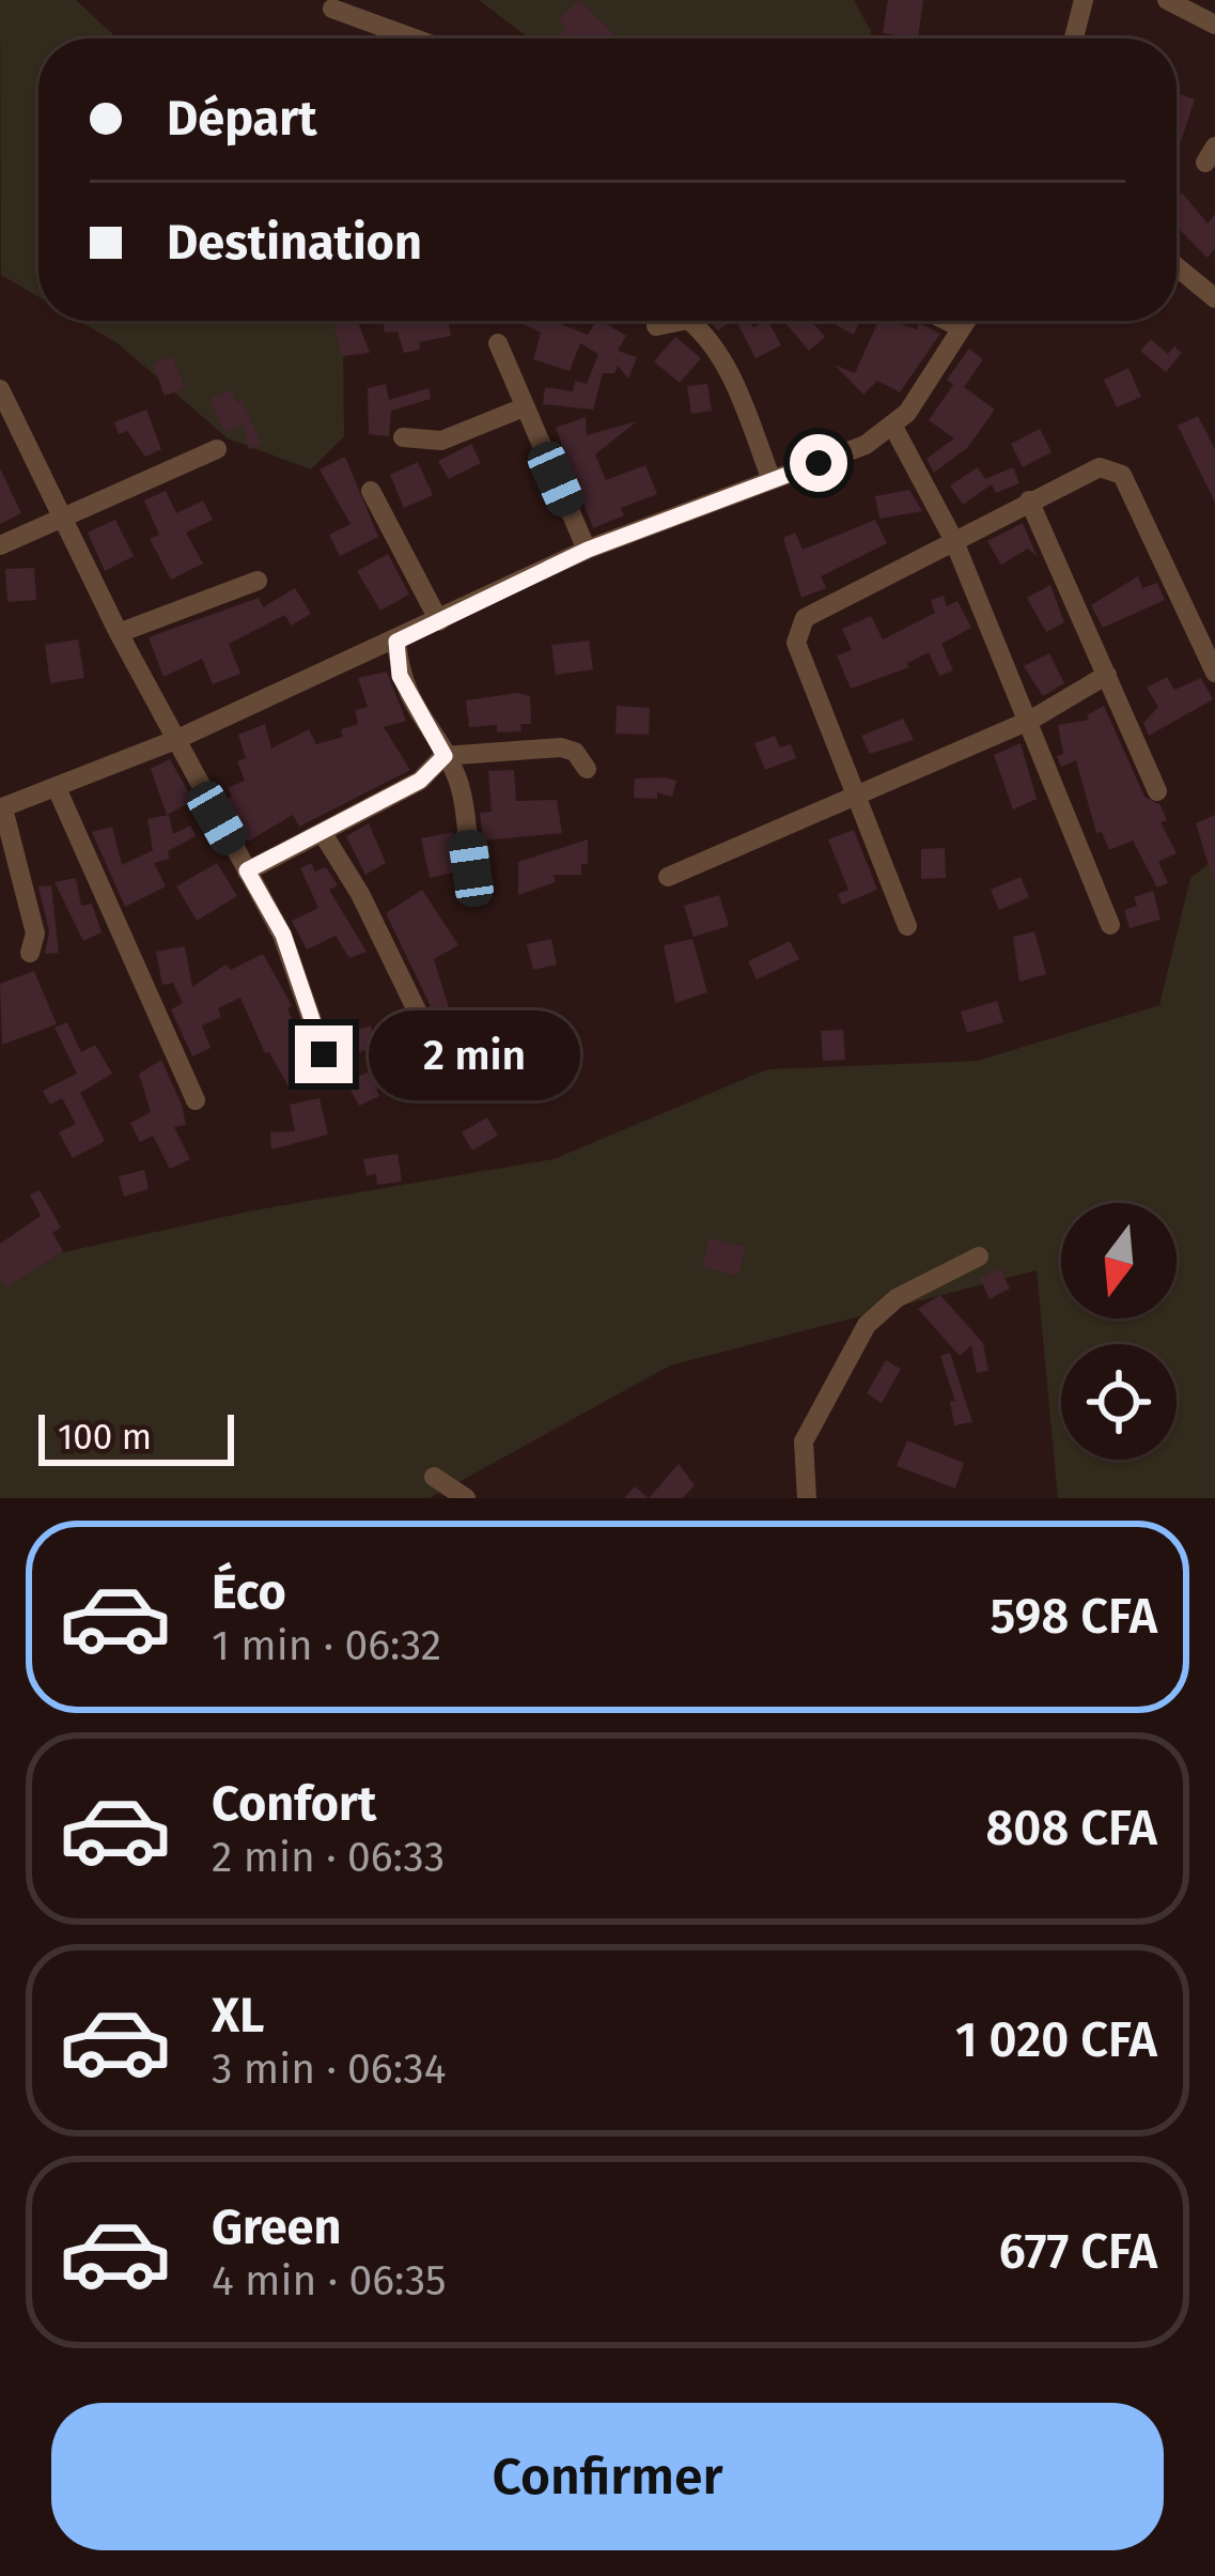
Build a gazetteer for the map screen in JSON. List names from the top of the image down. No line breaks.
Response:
{"scale_bar":"100 m","north":"bottom","page":{"banner":["Départ","Destination"],"bubble":"2 min","scale":"100 m","list":[{"name":"Éco","note":"1 min · 06:32","value":"598 CFA"},{"name":"Confort","note":"2 min · 06:33","value":"808 CFA"},{"name":"XL","note":"3 min · 06:34","value":"1 020 CFA"},{"name":"Green","note":"4 min · 06:35","value":"677 CFA"}],"buttons":"Confirmer"}}
